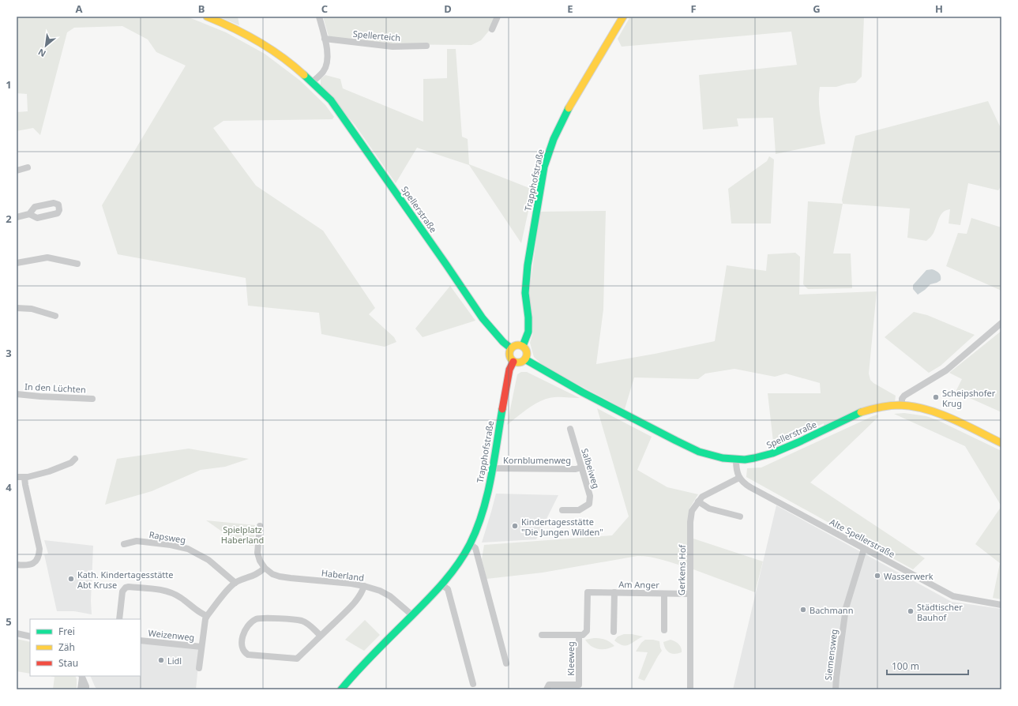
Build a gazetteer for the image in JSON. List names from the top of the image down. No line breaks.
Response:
{"streets":{"street":["Spellerteich","Trapphofstraße","Spellerstraße","In den Lüchten","Kornblumenweg","Salbeiweg","Rapsweg","Alte Spellerstraße","Gerkens Hof","Haberland","Am Anger","Weizenweg","Siemensweg","Kleeweg"]},"crossings":[["Trapphofstraße","Spellerstraße"],["Trapphofstraße","Kornblumenweg"],["Trapphofstraße","Haberland"],["Kornblumenweg","Salbeiweg"],["Alte Spellerstraße","Gerkens Hof"],["Alte Spellerstraße","Siemensweg"],["Gerkens Hof","Am Anger"],["Am Anger","Kleeweg"]],"parks":["Spielplatz Haberland"],"places":["Scheipshofer Krug","Kindertagesstätte \"Die Jungen Wilden\"","Wasserwerk","Kath. Kindertagesstätte Abt Kruse","Bachmann","Städtischer Bauhof","Lidl"],"legend":["Frei","Zäh","Stau"],"scale_bar":"100 m","north":"bottom left","grid":{"columns":["A","B","C","D","E","F","G","H"],"rows":["1","2","3","4","5"]}}
